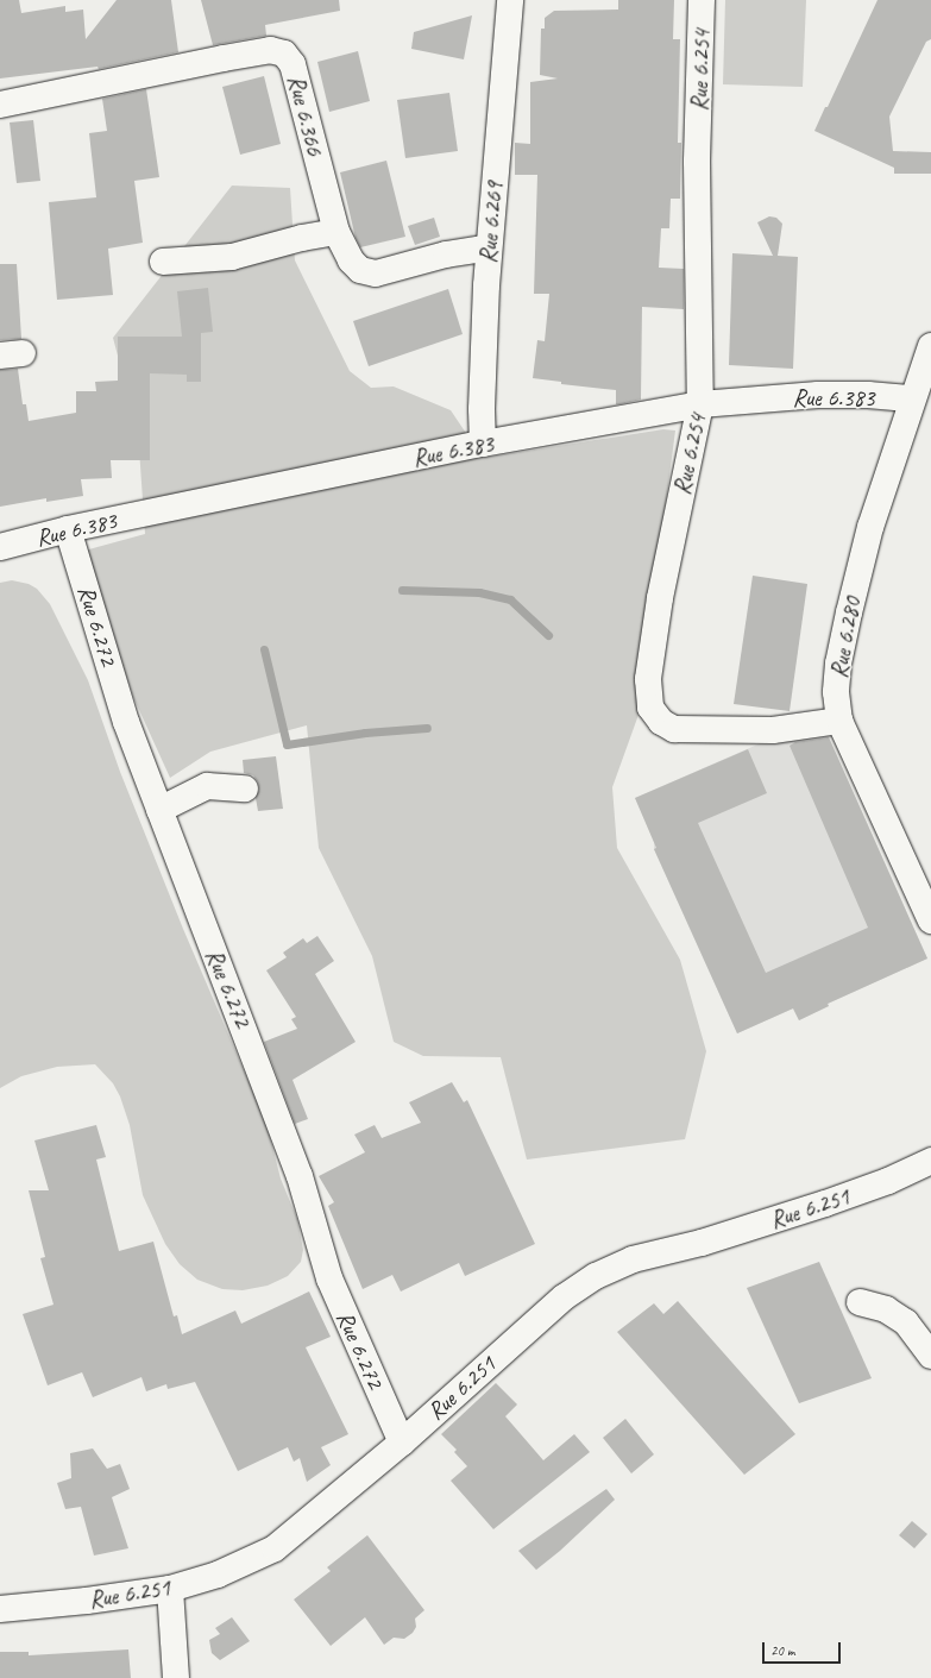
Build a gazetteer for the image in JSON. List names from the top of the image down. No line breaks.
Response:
{"streets":{"street":["Rue 6.254","Rue 6.366","Rue 6.269","Rue 6.383","Rue 6.272","Rue 6.280","Rue 6.251"]},"crossings":[["Rue 6.254","Rue 6.383"],["Rue 6.254","Rue 6.280"],["Rue 6.366","Rue 6.269"],["Rue 6.269","Rue 6.383"],["Rue 6.383","Rue 6.272"],["Rue 6.383","Rue 6.280"],["Rue 6.272","Rue 6.251"]],"scale_bar":"20 m"}
